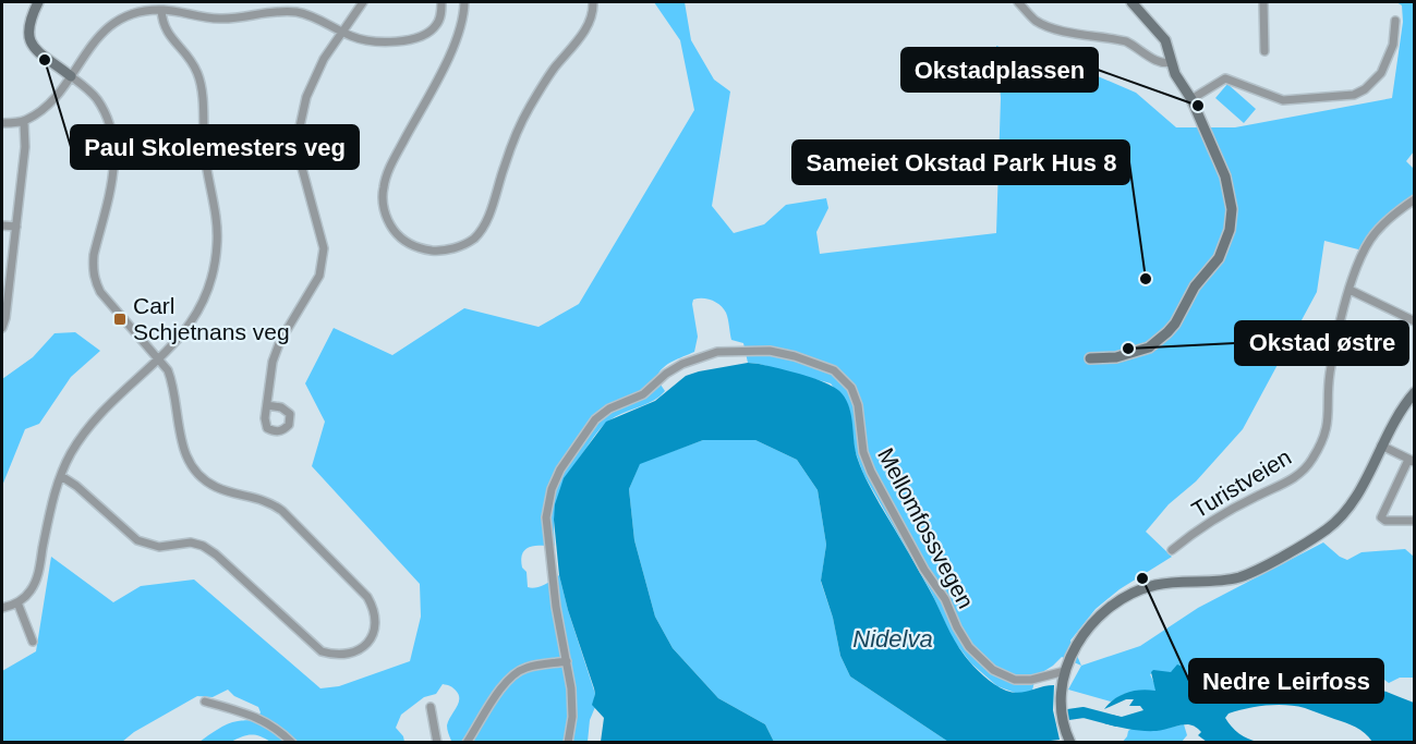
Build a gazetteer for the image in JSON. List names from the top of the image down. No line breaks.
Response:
{"streets":{"street":["Turistveien","Mellomfossvegen"]},"water":["Nidelva"],"places":{"other":["Paul Skolemesters veg","Okstadplassen","Sameiet Okstad Park Hus 8","Okstad østre","Nedre Leirfoss"],"transit":["Carl Schjetnans veg"]}}
